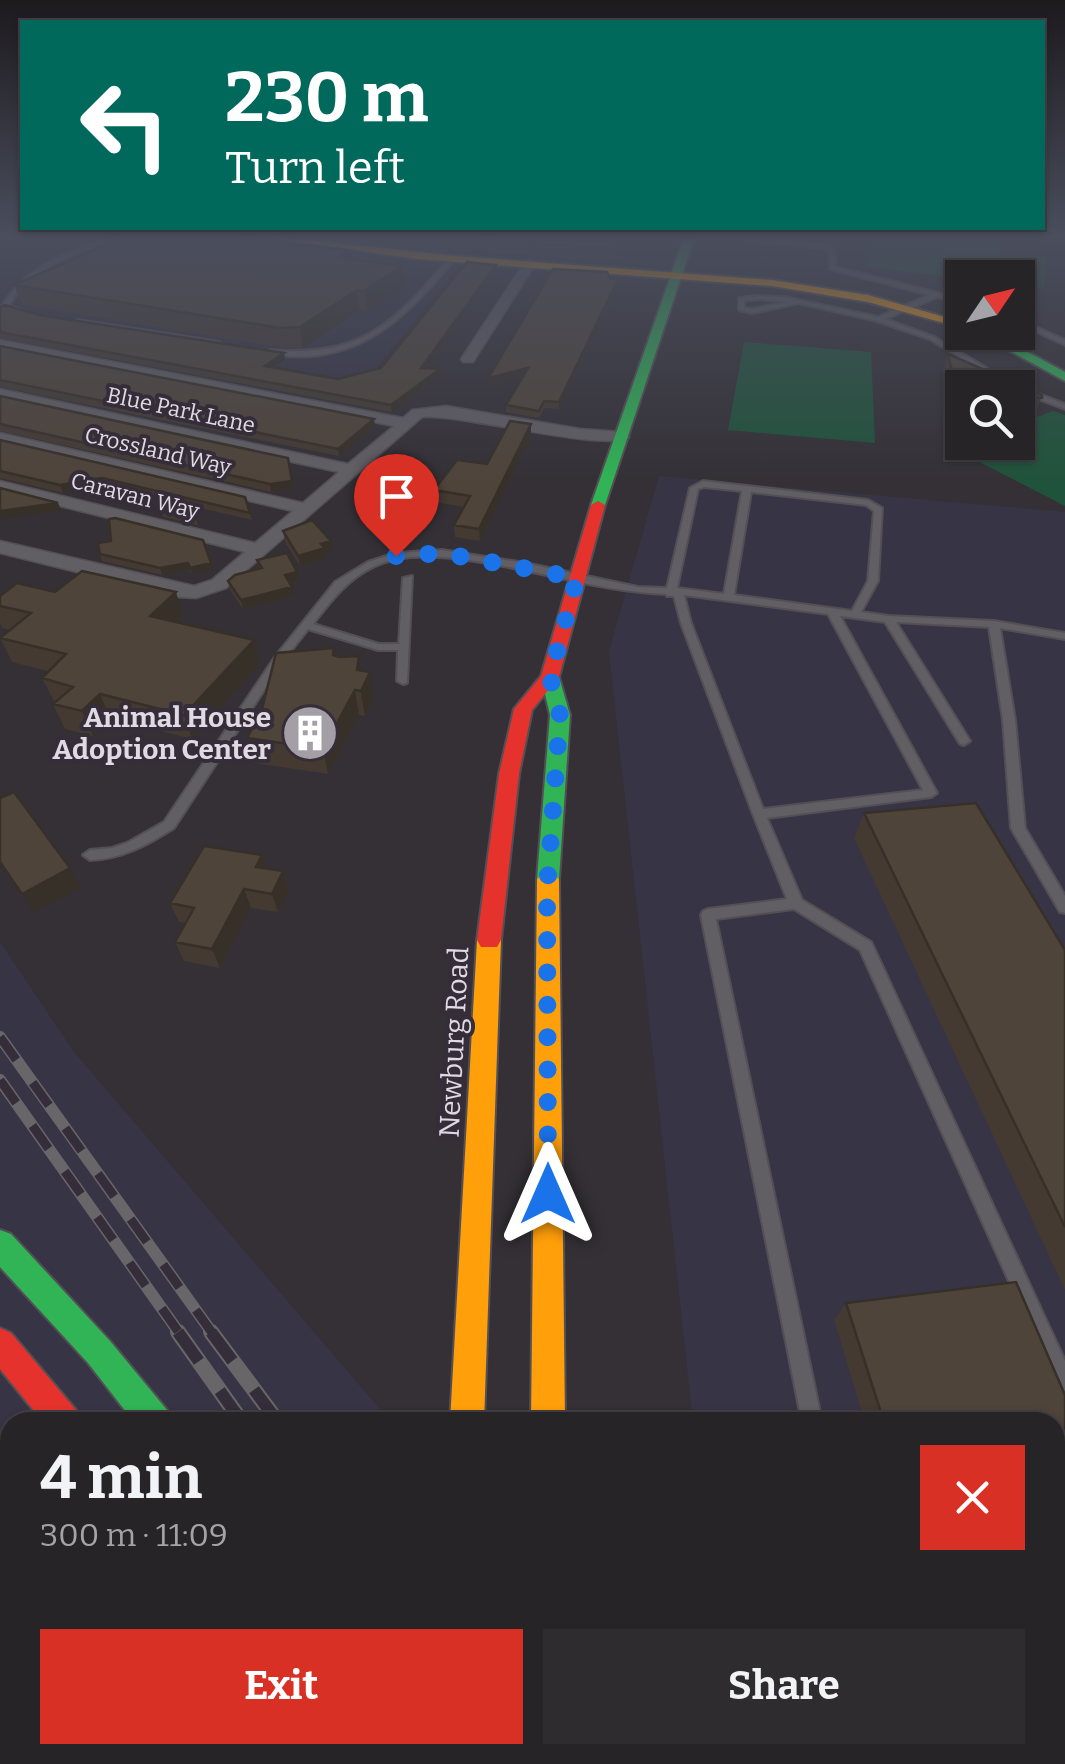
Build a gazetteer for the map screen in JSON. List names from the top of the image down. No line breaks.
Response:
{"streets":{"main road":["Newburg Road"],"street":["Blue Park Lane","Crossland Way","Caravan Way"]},"places":{"building":["Animal House Adoption Center"]},"north":"top right","page":{"turn":["230 m","Turn left"],"heading":["4 min","300 m · 11:09"],"buttons":["Exit","Share"]}}
